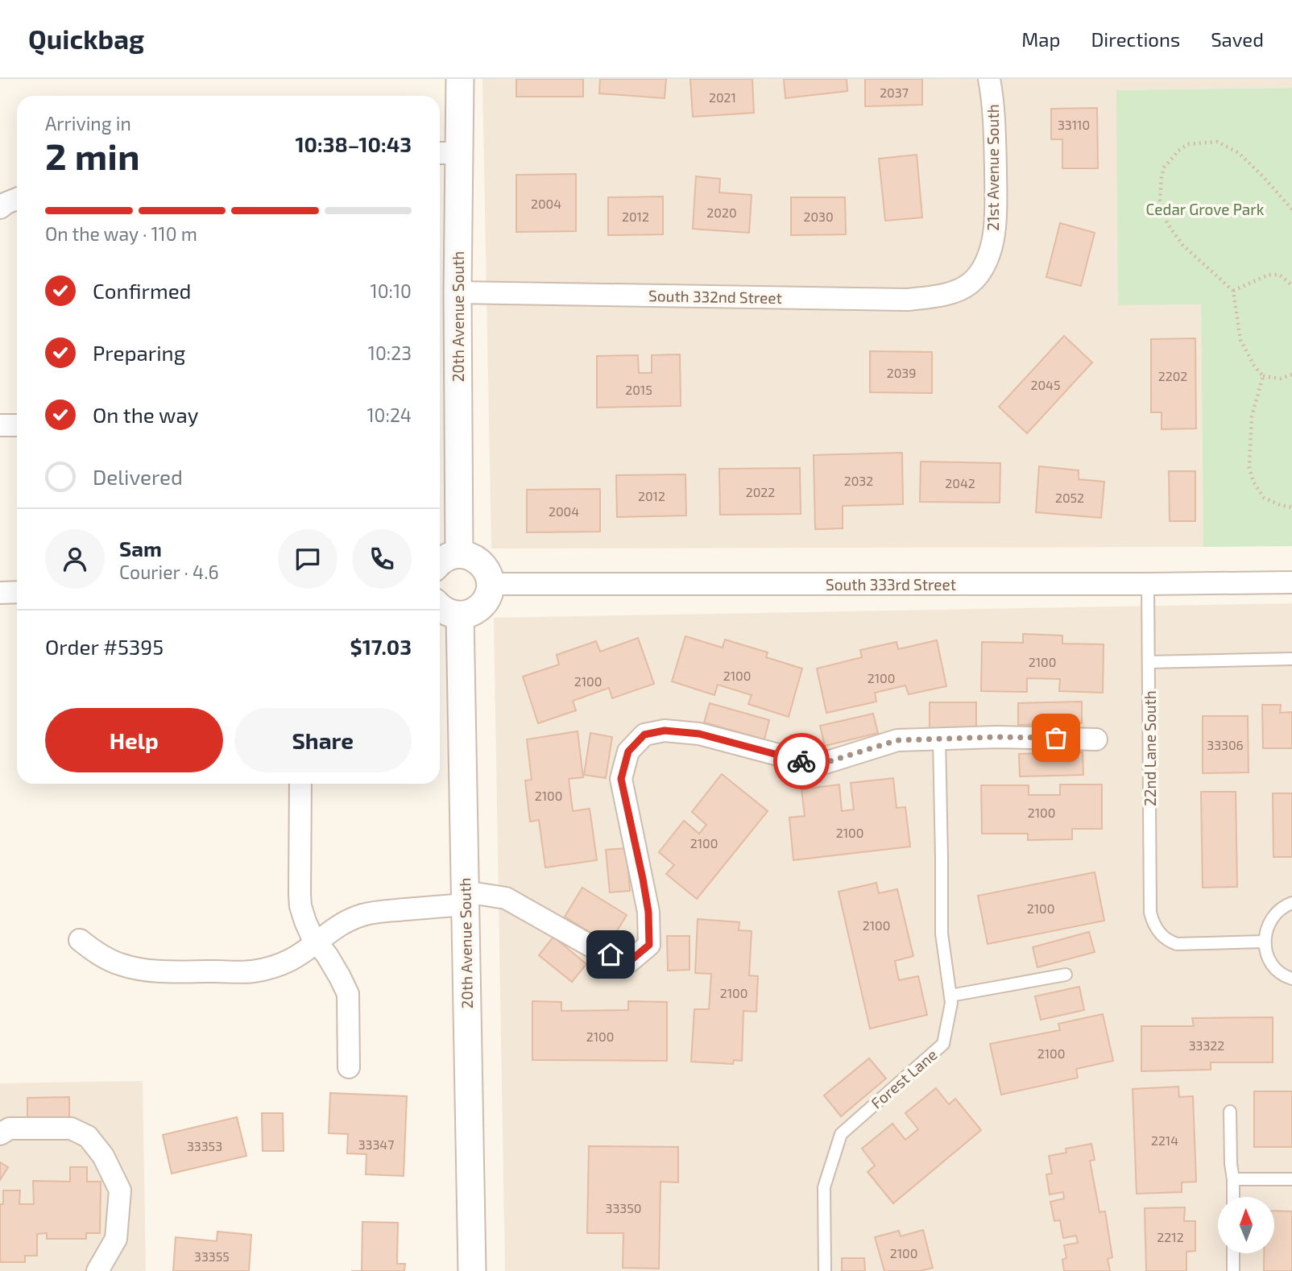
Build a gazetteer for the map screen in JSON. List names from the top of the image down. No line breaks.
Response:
{"streets":{"street":["21st Avenue South","South 332nd Street","20th Avenue South","South 333rd Street"],"lane":["22nd Lane South","Forest Lane"]},"crossings":[["21st Avenue South","South 332nd Street"],["South 332nd Street","20th Avenue South"],["South 333rd Street","22nd Lane South"]],"parks":["Cedar Grove Park"],"house_numbers":["2037","2021","33110","2004","2020","2012","2030","2039","2202","2045","2015","2032","2042","2022","2012","2052","2004","2100","2100","2100","2100","33306","2100","2100","2100","2100","2100","2100","2100","2100","33322","2100","2214","33347","33353","33350","2212","2100","33355"],"north":"top","page":{"header":"Quickbag","nav":["Map","Directions","Saved"],"heading":["2 min","Arriving in","10:38–10:43"],"panel":["Sam","Courier · 4.6","Order #5395","$17.03"],"bar":"On the way · 110 m","list":[["Confirmed","10:10"],["Preparing","10:23"],["On the way","10:24"],"Delivered"],"buttons":["Help","Share"]}}
